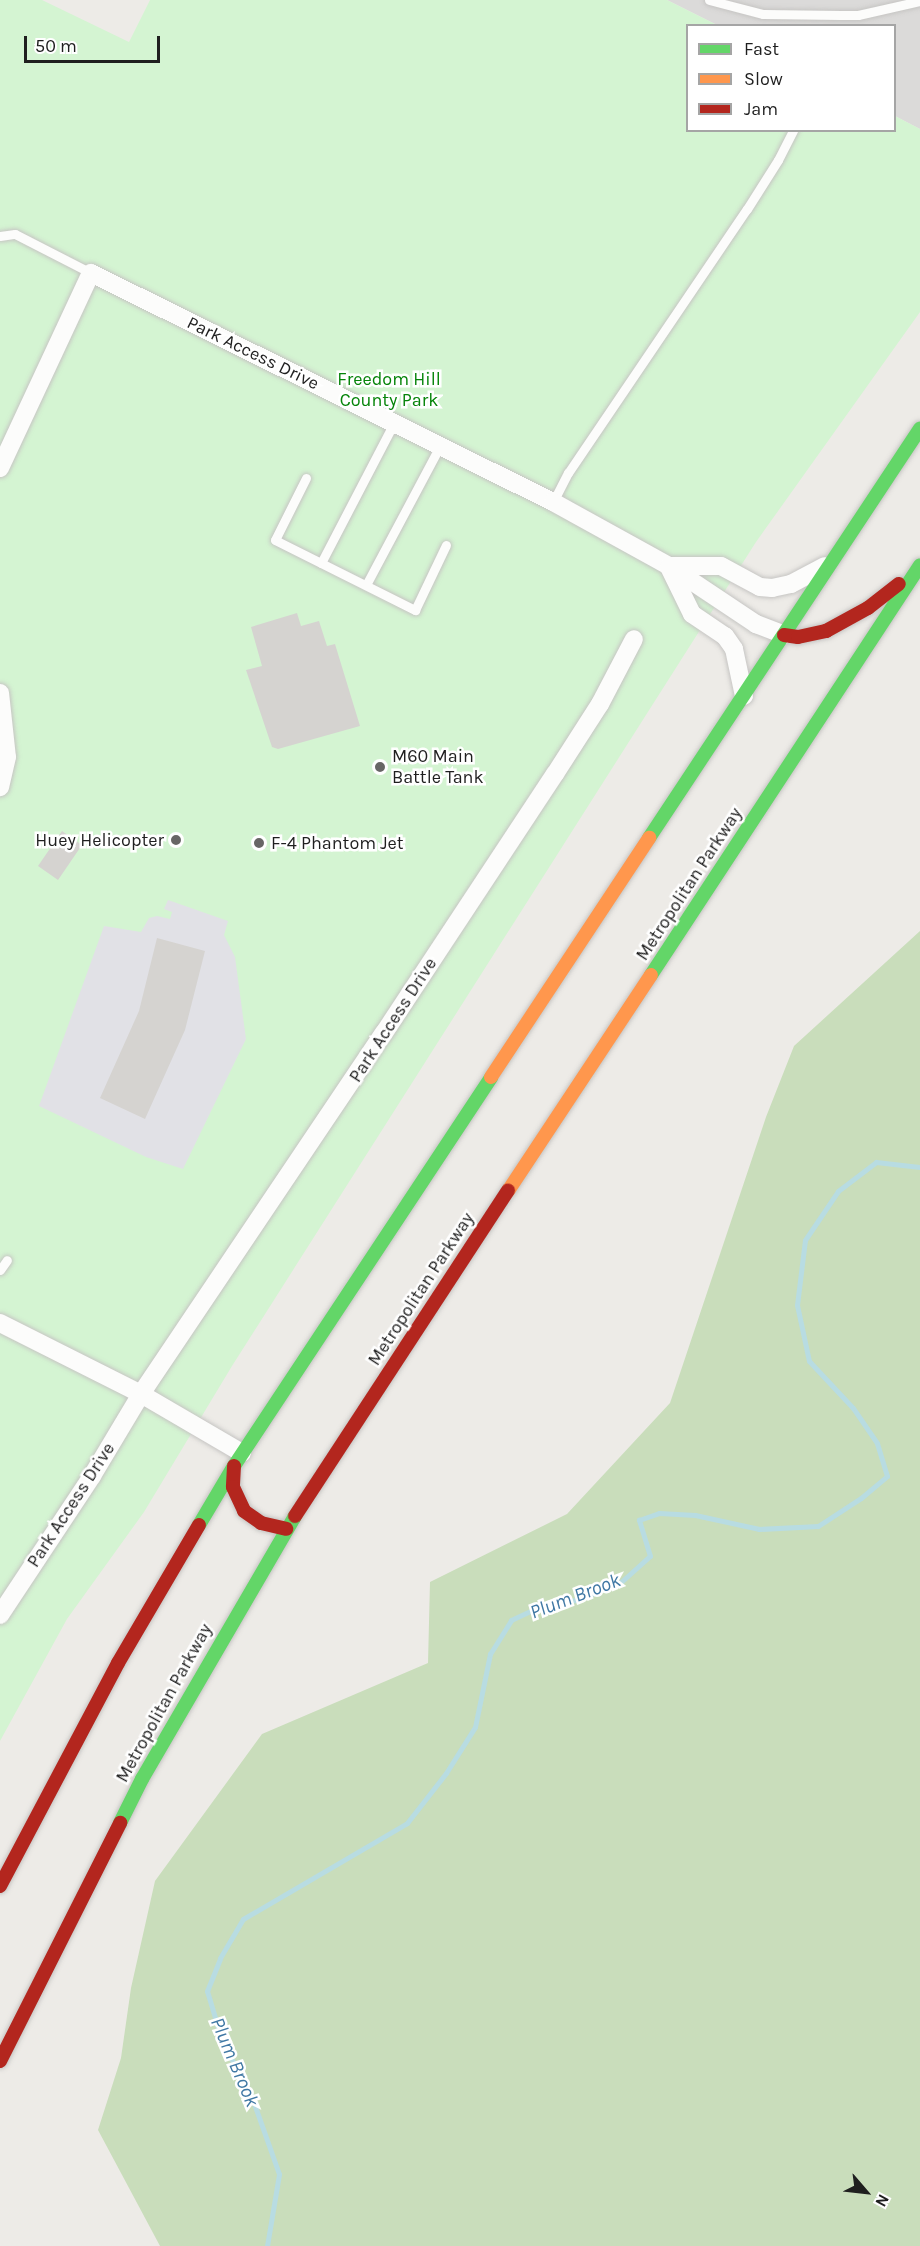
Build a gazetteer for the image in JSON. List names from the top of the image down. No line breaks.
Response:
{"streets":{"main road":["Metropolitan Parkway"],"street":["Park Access Drive"]},"water":["Plum Brook"],"parks":["Freedom Hill County Park"],"places":["M60 Main Battle Tank","Huey Helicopter","F-4 Phantom Jet"],"legend":["Fast","Slow","Jam"],"scale_bar":"50 m","north":"bottom right"}
